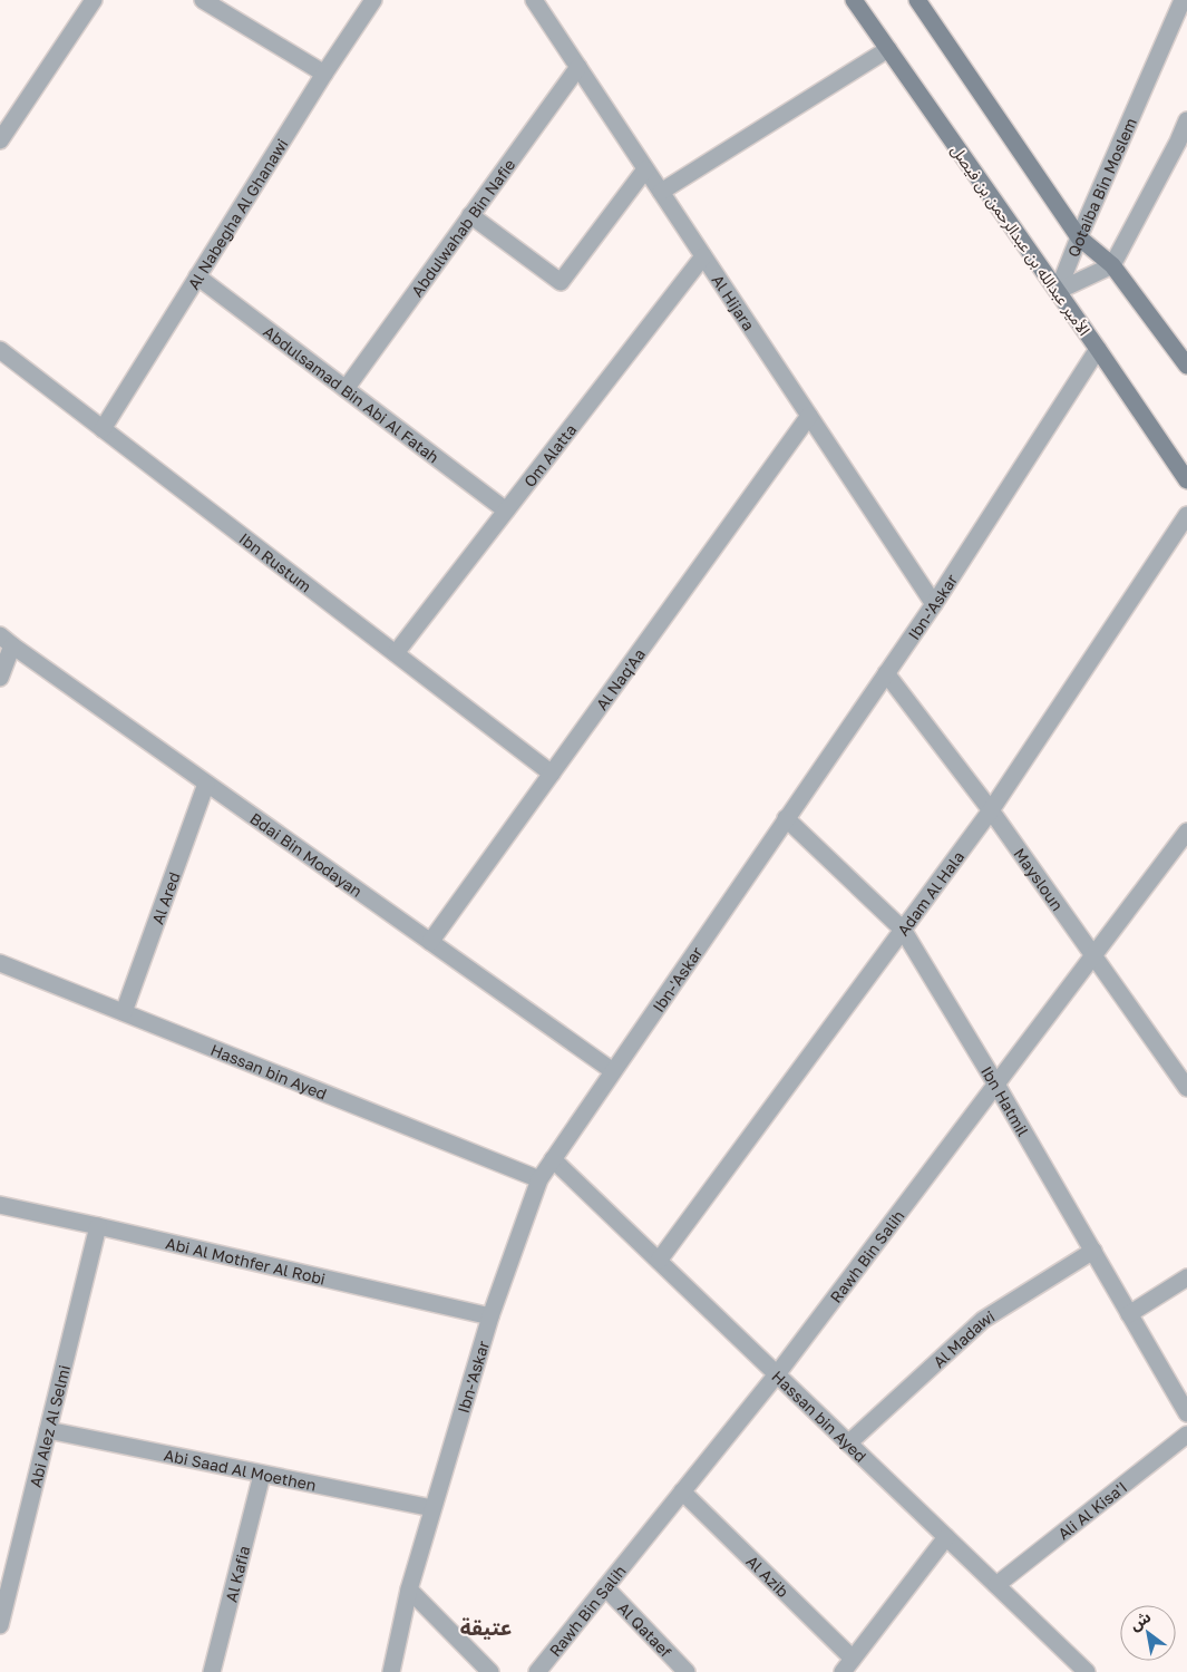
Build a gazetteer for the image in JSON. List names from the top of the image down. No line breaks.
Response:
{"streets":{"main road":["الأمير عبدالله بن عبدالرحمن بن فيصل"],"street":["Qotaiba Bin Moslem","Al Nabegha Al Ghanawi","Abdulwahab Bin Nafie","Al Hijara","Abdulsamad Bin Abi Al Fatah","Om Alatta","Ibn Rustum","Ibn-'Askar","Al Naq'Aa","Bdai Bin Modayan","Maysloun","Adam Al Hala","Al Ared","Hassan bin Ayed","Ibn Hatmil","Rawh Bin Salih","Abi Al Mothfer Al Robi","Al Madawi","Abi Alez Al Selmi","Abi Saad Al Moethen","Ali Al Kisa'I","Al Kafia","Al Azib","Al Qataef"]},"crossings":[["Qotaiba Bin Moslem","الأمير عبدالله بن عبدالرحمن بن فيصل"],["Al Nabegha Al Ghanawi","Abdulsamad Bin Abi Al Fatah"],["Al Nabegha Al Ghanawi","Ibn Rustum"],["Abdulwahab Bin Nafie","Al Hijara"],["Abdulwahab Bin Nafie","Abdulsamad Bin Abi Al Fatah"],["الأمير عبدالله بن عبدالرحمن بن فيصل","Ibn-'Askar"],["Al Hijara","Om Alatta"],["Al Hijara","Ibn-'Askar"],["Al Hijara","Al Naq'Aa"],["Abdulsamad Bin Abi Al Fatah","Om Alatta"],["Om Alatta","Ibn Rustum"],["Ibn Rustum","Al Naq'Aa"],["Ibn-'Askar","Bdai Bin Modayan"],["Ibn-'Askar","Maysloun"],["Ibn-'Askar","Hassan bin Ayed"],["Ibn-'Askar","Ibn Hatmil"],["Ibn-'Askar","Abi Al Mothfer Al Robi"],["Ibn-'Askar","Abi Saad Al Moethen"],["Al Naq'Aa","Bdai Bin Modayan"],["Bdai Bin Modayan","Al Ared"],["Maysloun","Adam Al Hala"],["Maysloun","Rawh Bin Salih"],["Adam Al Hala","Hassan bin Ayed"],["Adam Al Hala","Ibn Hatmil"],["Al Ared","Hassan bin Ayed"],["Hassan bin Ayed","Rawh Bin Salih"],["Hassan bin Ayed","Al Madawi"],["Hassan bin Ayed","Ali Al Kisa'I"],["Ibn Hatmil","Rawh Bin Salih"],["Ibn Hatmil","Al Madawi"],["Rawh Bin Salih","Al Azib"],["Rawh Bin Salih","Al Qataef"],["Abi Al Mothfer Al Robi","Abi Alez Al Selmi"],["Abi Alez Al Selmi","Abi Saad Al Moethen"],["Abi Saad Al Moethen","Al Kafia"]],"districts":["عتيقة"],"north":"top left"}
